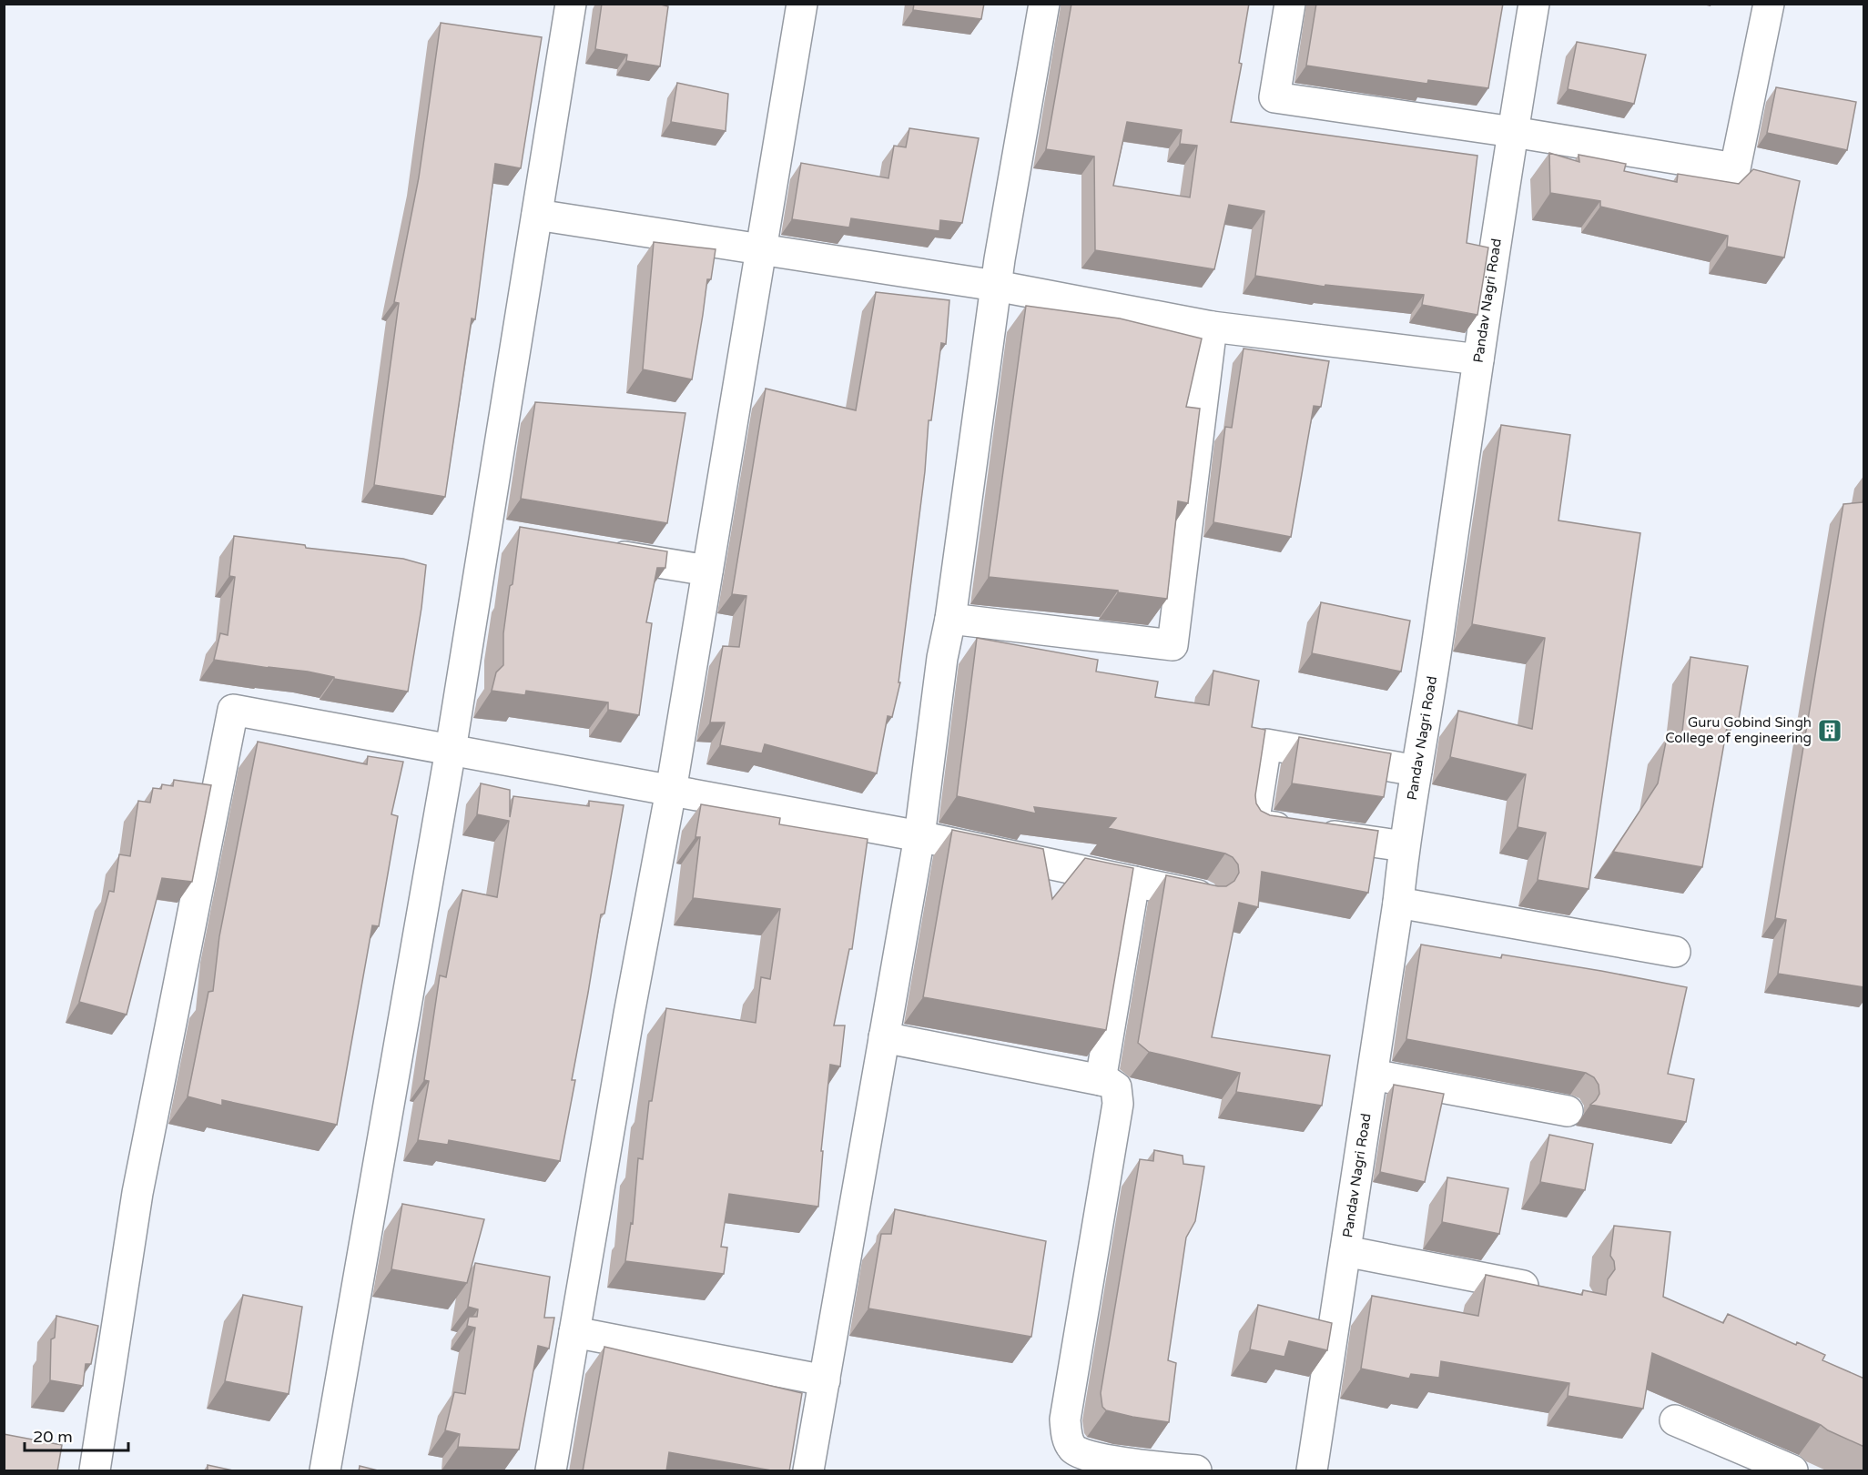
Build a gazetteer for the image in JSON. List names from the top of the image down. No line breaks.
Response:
{"streets":{"street":["Pandav Nagri Road"]},"places":{"building":["Guru Gobind Singh College of engineering"]},"scale_bar":"20 m"}
